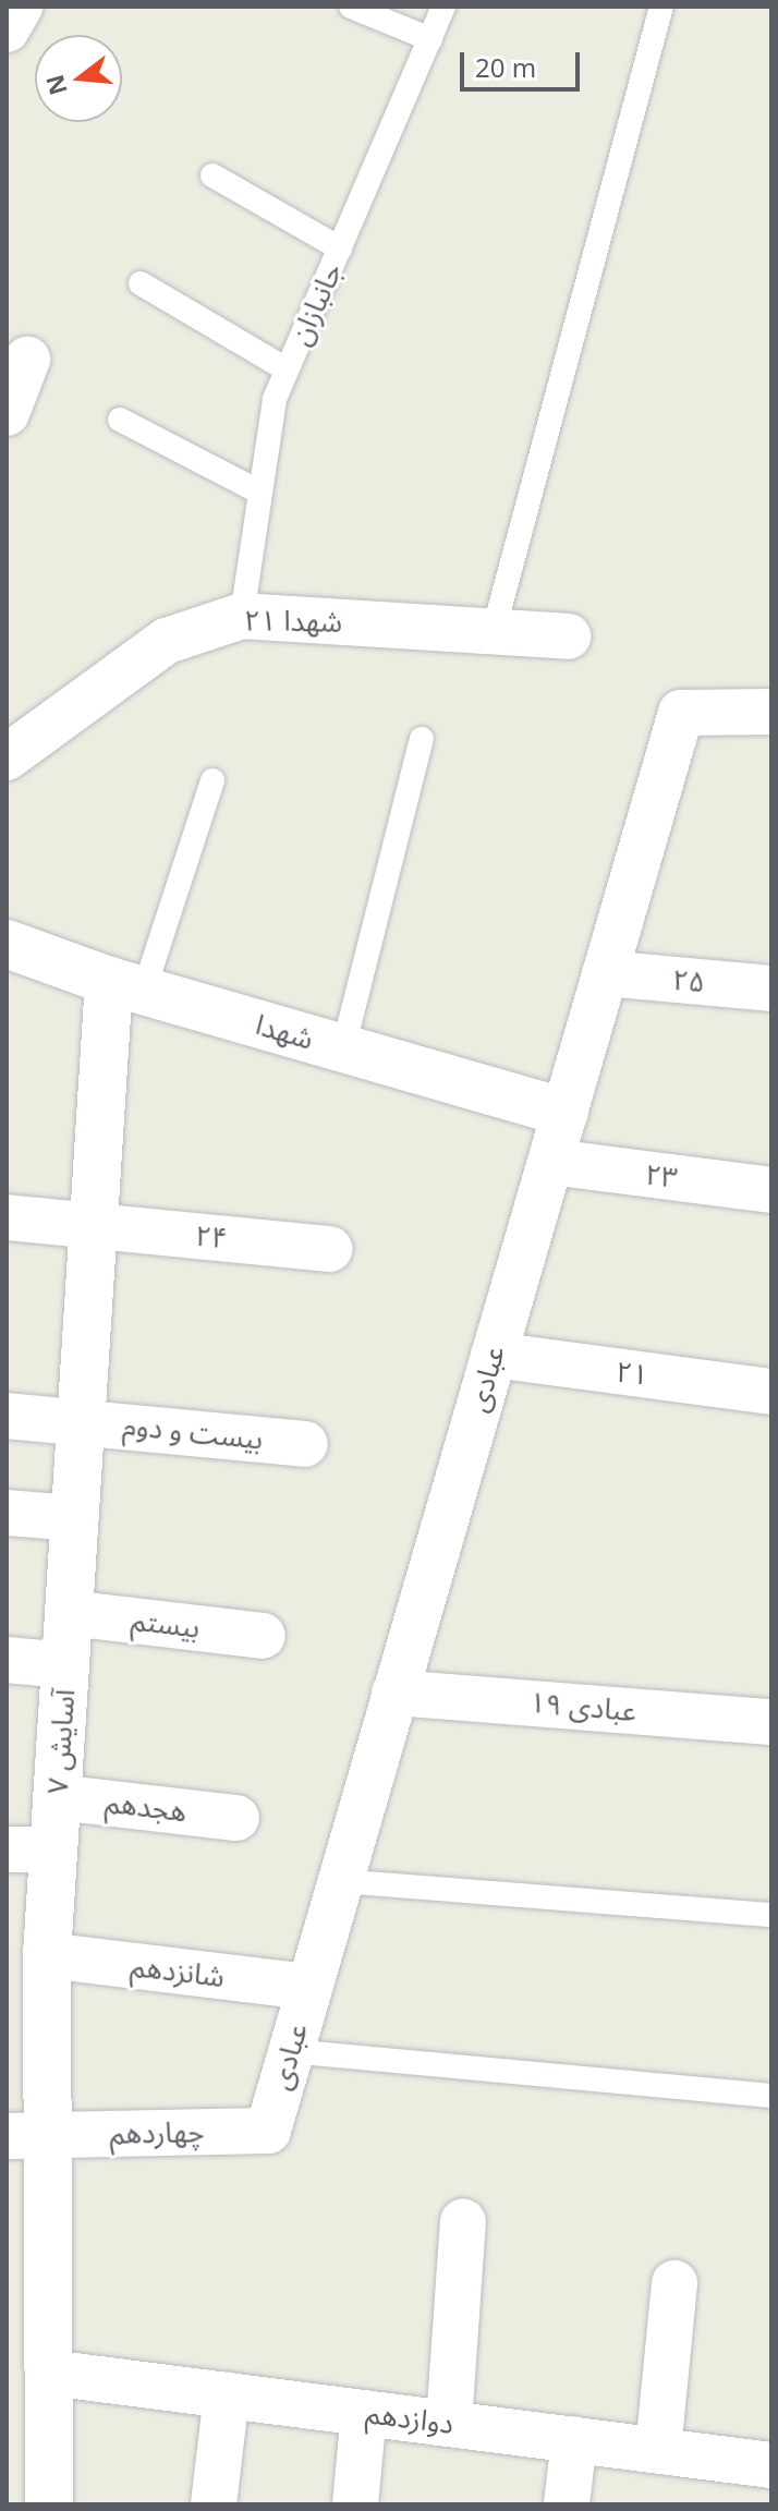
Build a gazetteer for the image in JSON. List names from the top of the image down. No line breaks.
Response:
{"streets":{"street":["شهدا ۲۱","۲۵","شهدا","۲۳","۲۴","۲۱","عبادی","بیست و دوم","بیستم","عبادی ۱۹","آسایش ۷","هجدهم","شانزدهم","چهاردهم","دوازدهم"],"lane":["جانبازان"]},"crossings":[["جانبازان","شهدا ۲۱"],["۲۵","عبادی"],["شهدا","عبادی"],["شهدا","آسایش ۷"],["۲۳","عبادی"],["۲۴","آسایش ۷"],["۲۱","عبادی"],["عبادی","عبادی ۱۹"],["عبادی","شانزدهم"],["عبادی","چهاردهم"],["بیست و دوم","آسایش ۷"],["بیستم","آسایش ۷"],["آسایش ۷","هجدهم"],["آسایش ۷","شانزدهم"],["آسایش ۷","چهاردهم"],["آسایش ۷","دوازدهم"]],"scale_bar":"20 m","north":"left"}
